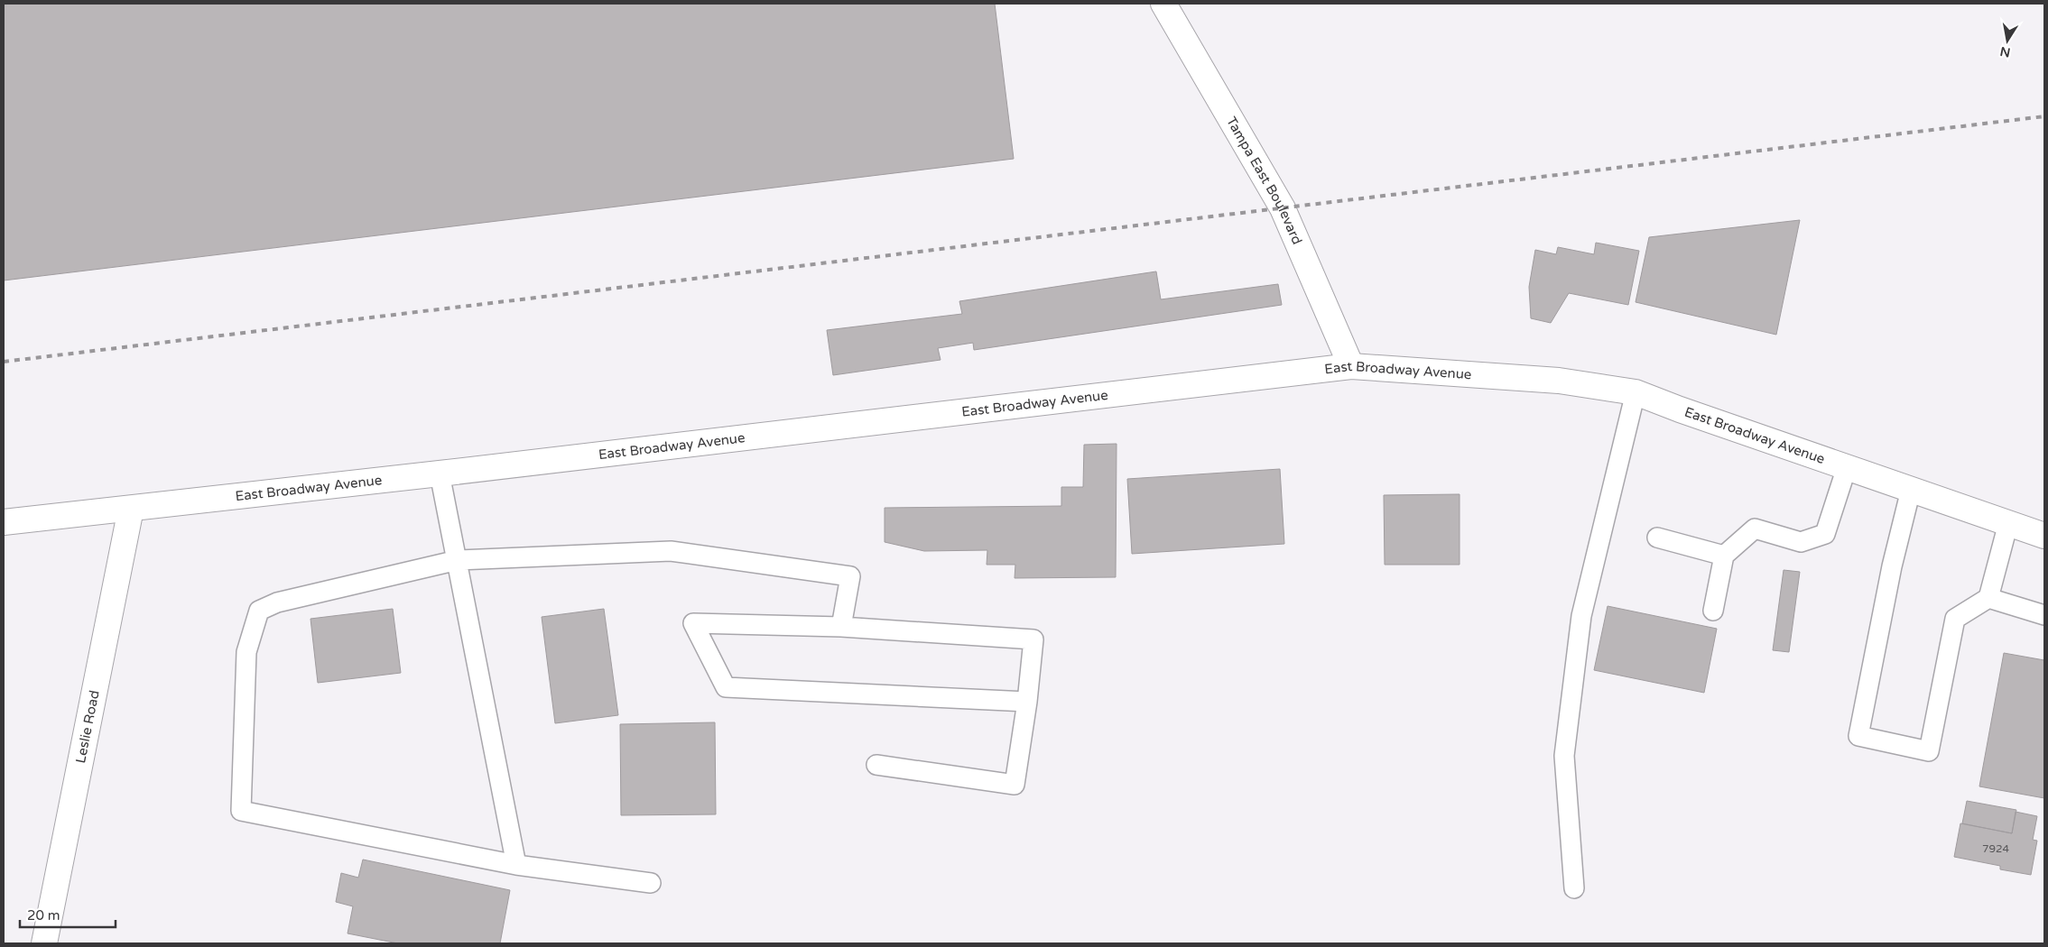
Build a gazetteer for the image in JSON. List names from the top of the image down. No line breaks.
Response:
{"streets":{"main road":["Tampa East Boulevard","East Broadway Avenue","Leslie Road"]},"crossings":[["Tampa East Boulevard","East Broadway Avenue"],["East Broadway Avenue","Leslie Road"]],"house_numbers":["7924"],"scale_bar":"20 m","north":"bottom"}
